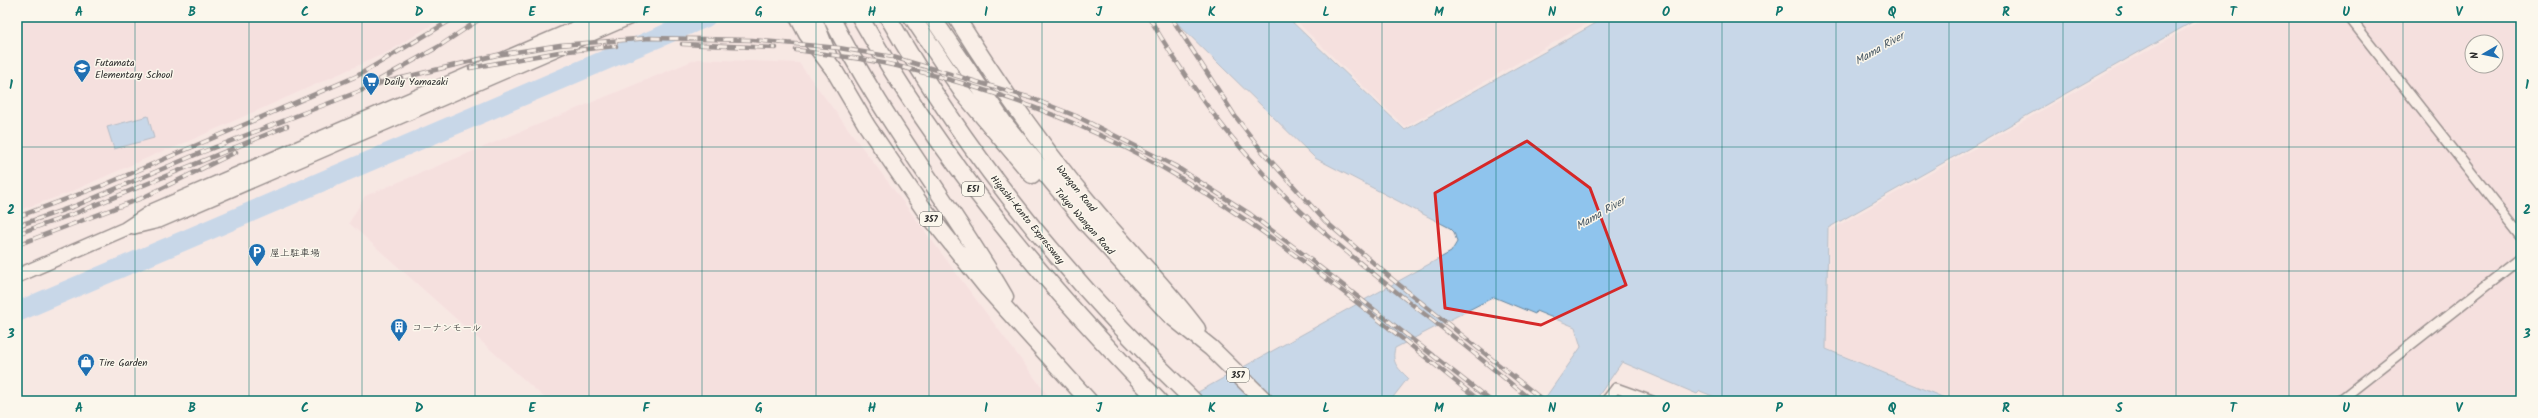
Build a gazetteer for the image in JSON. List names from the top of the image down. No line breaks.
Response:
{"streets":{"highway":["Wangan Road","E51","357","Higashi-Kanto Expressway","Tokyo Wangan Road"]},"crossings":[["Wangan Road","Tokyo Wangan Road"]],"water":["Mama River"],"places":{"school or university":["Futamata Elementary School"],"supermarket":["Daily Yamazaki"],"parking":["屋上駐車場"],"building":["コーナンモール"],"shop":["Tire Garden"]},"north":"left","grid":{"columns":["A","B","C","D","E","F","G","H","I","J","K","L","M","N","O","P","Q","R","S","T","U","V"],"rows":["1","2","3"]}}
